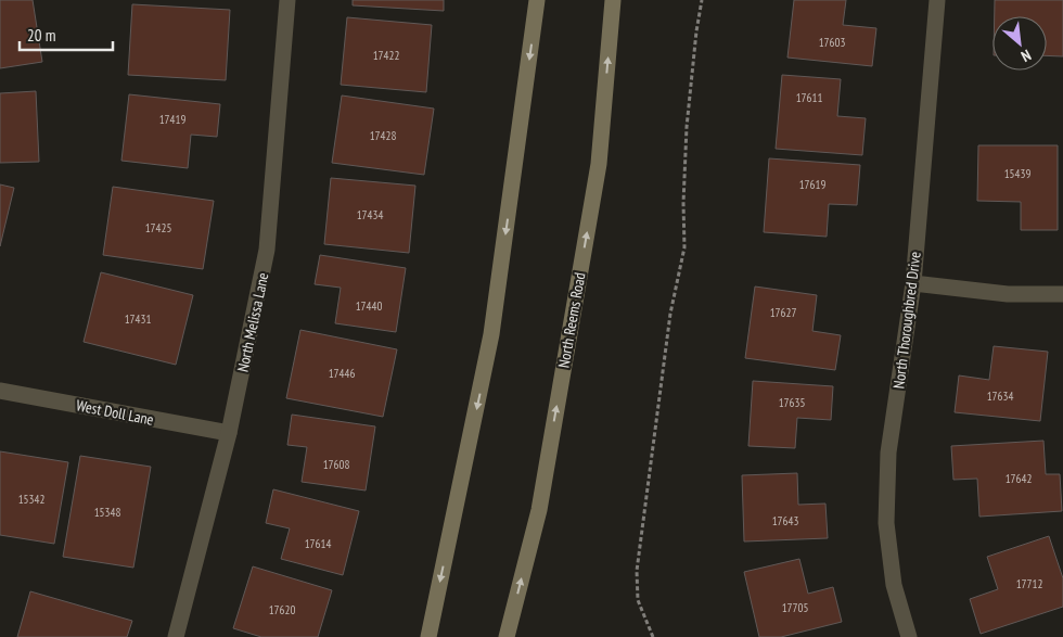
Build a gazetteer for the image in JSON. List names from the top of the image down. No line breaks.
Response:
{"streets":{"main road":["North Reems Road"],"street":["North Thoroughbred Drive","North Melissa Lane","West Doll Lane"]},"crossings":[["North Melissa Lane","West Doll Lane"]],"house_numbers":["17603","17422","17611","17419","17428","15439","17619","17434","17425","17440","17627","17431","17446","17634","17635","17608","17642","15342","15348","17643","17614","17712","17705","17620"],"scale_bar":"20 m","north":"bottom right"}
